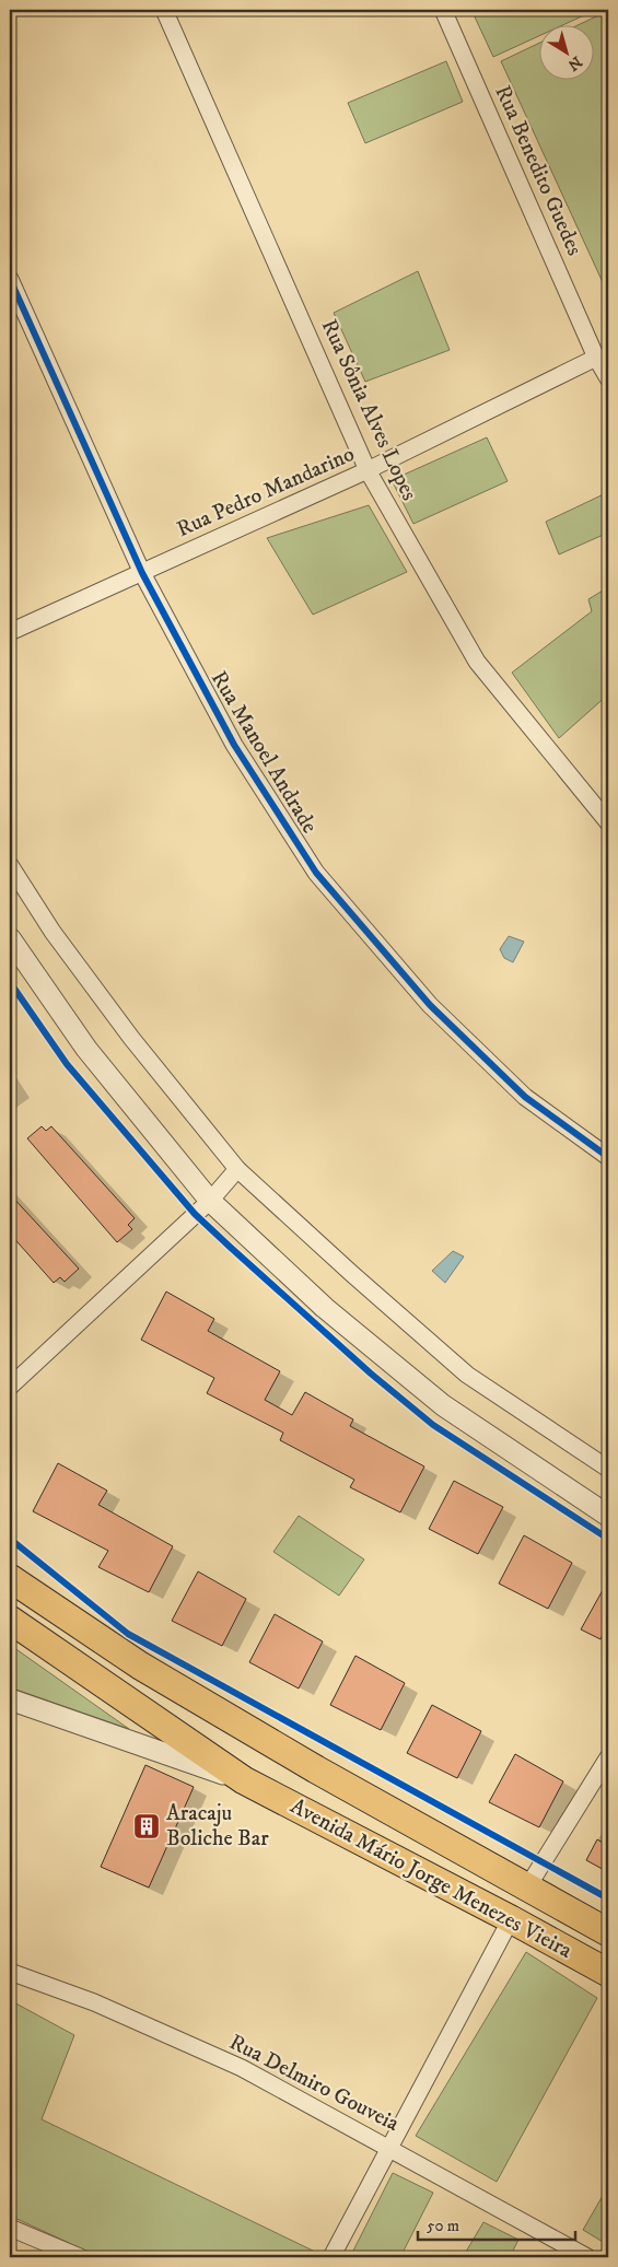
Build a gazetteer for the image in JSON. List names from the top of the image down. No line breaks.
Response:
{"streets":{"main road":["Avenida Mário Jorge Menezes Vieira"],"street":["Rua Benedito Guedes","Rua Sônia Alves Lopes","Rua Pedro Mandarino","Rua Manoel Andrade","Rua Delmiro Gouveia"]},"crossings":[["Rua Benedito Guedes","Rua Pedro Mandarino"],["Rua Sônia Alves Lopes","Rua Pedro Mandarino"],["Rua Pedro Mandarino","Rua Manoel Andrade"]],"places":{"building":["Aracaju Boliche Bar"]},"scale_bar":"50 m","north":"bottom right"}
